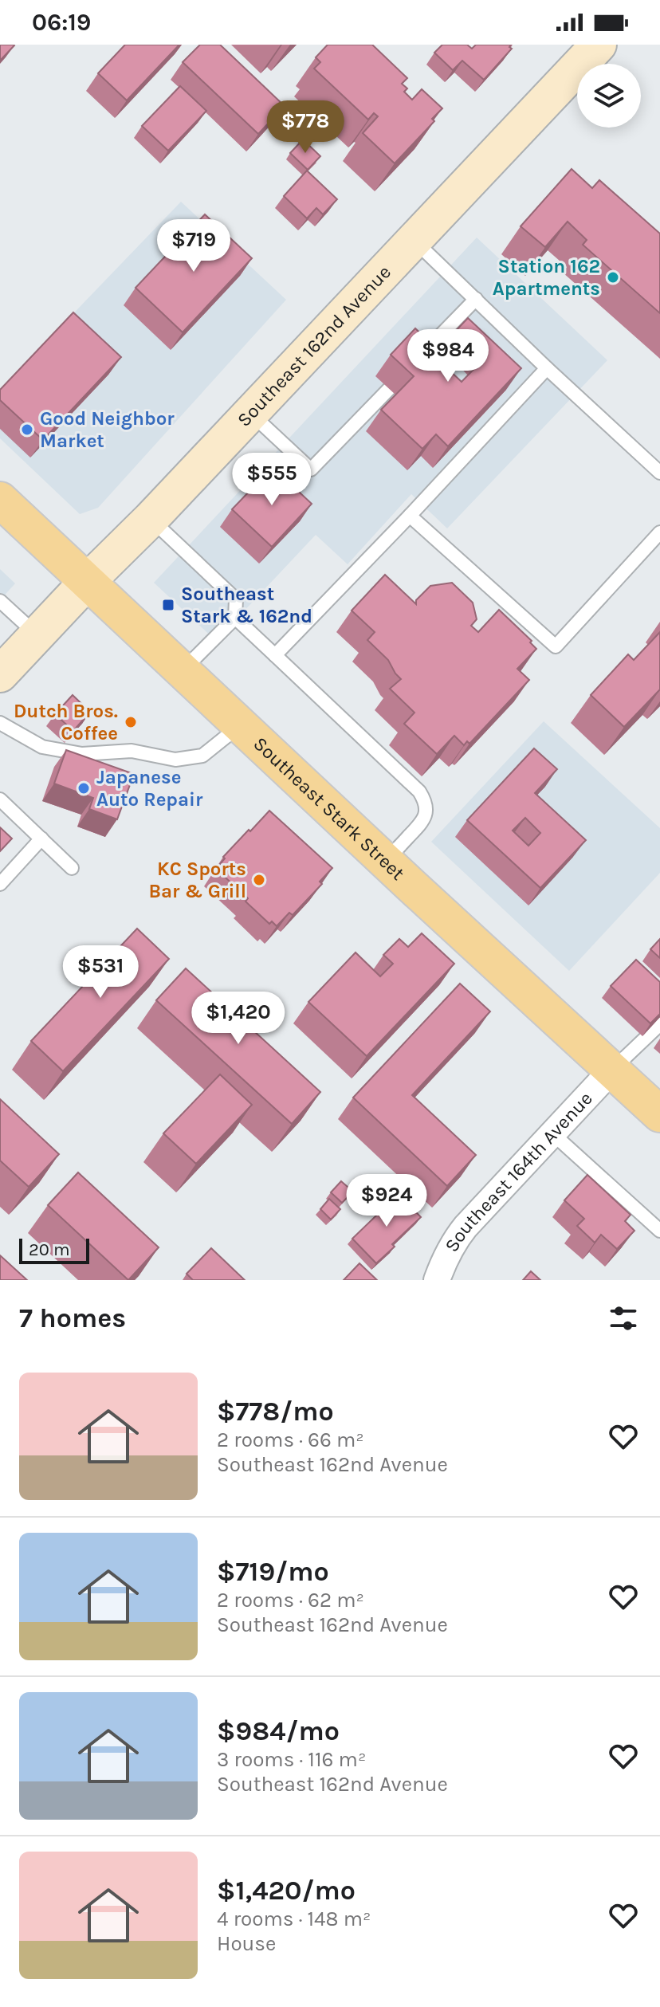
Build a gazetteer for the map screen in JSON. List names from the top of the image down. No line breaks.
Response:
{"streets":{"main road":["Southeast 162nd Avenue","Southeast Stark Street"],"street":["Southeast 164th Avenue"]},"crossings":[["Southeast 162nd Avenue","Southeast Stark Street"],["Southeast Stark Street","Southeast 164th Avenue"]],"places":{"other":["Station 162 Apartments","Good Neighbor Market","Dutch Bros. Coffee","Japanese Auto Repair","KC Sports Bar & Grill"],"transit":["Southeast Stark & 162nd"]},"scale_bar":"20 m","page":{"status":"06:19","price":["$778","$719","$984","$555","$531","$1,420","$924"],"scale":"20 m","heading":"7 homes","list":[{"name":"$778/mo","note":"2 rooms · 66 m² · Southeast 162nd Avenue"},{"name":"$719/mo","note":"2 rooms · 62 m² · Southeast 162nd Avenue"},{"name":"$984/mo","note":"3 rooms · 116 m² · Southeast 162nd Avenue"},{"name":"$1,420/mo","note":"4 rooms · 148 m² · House"}]}}
